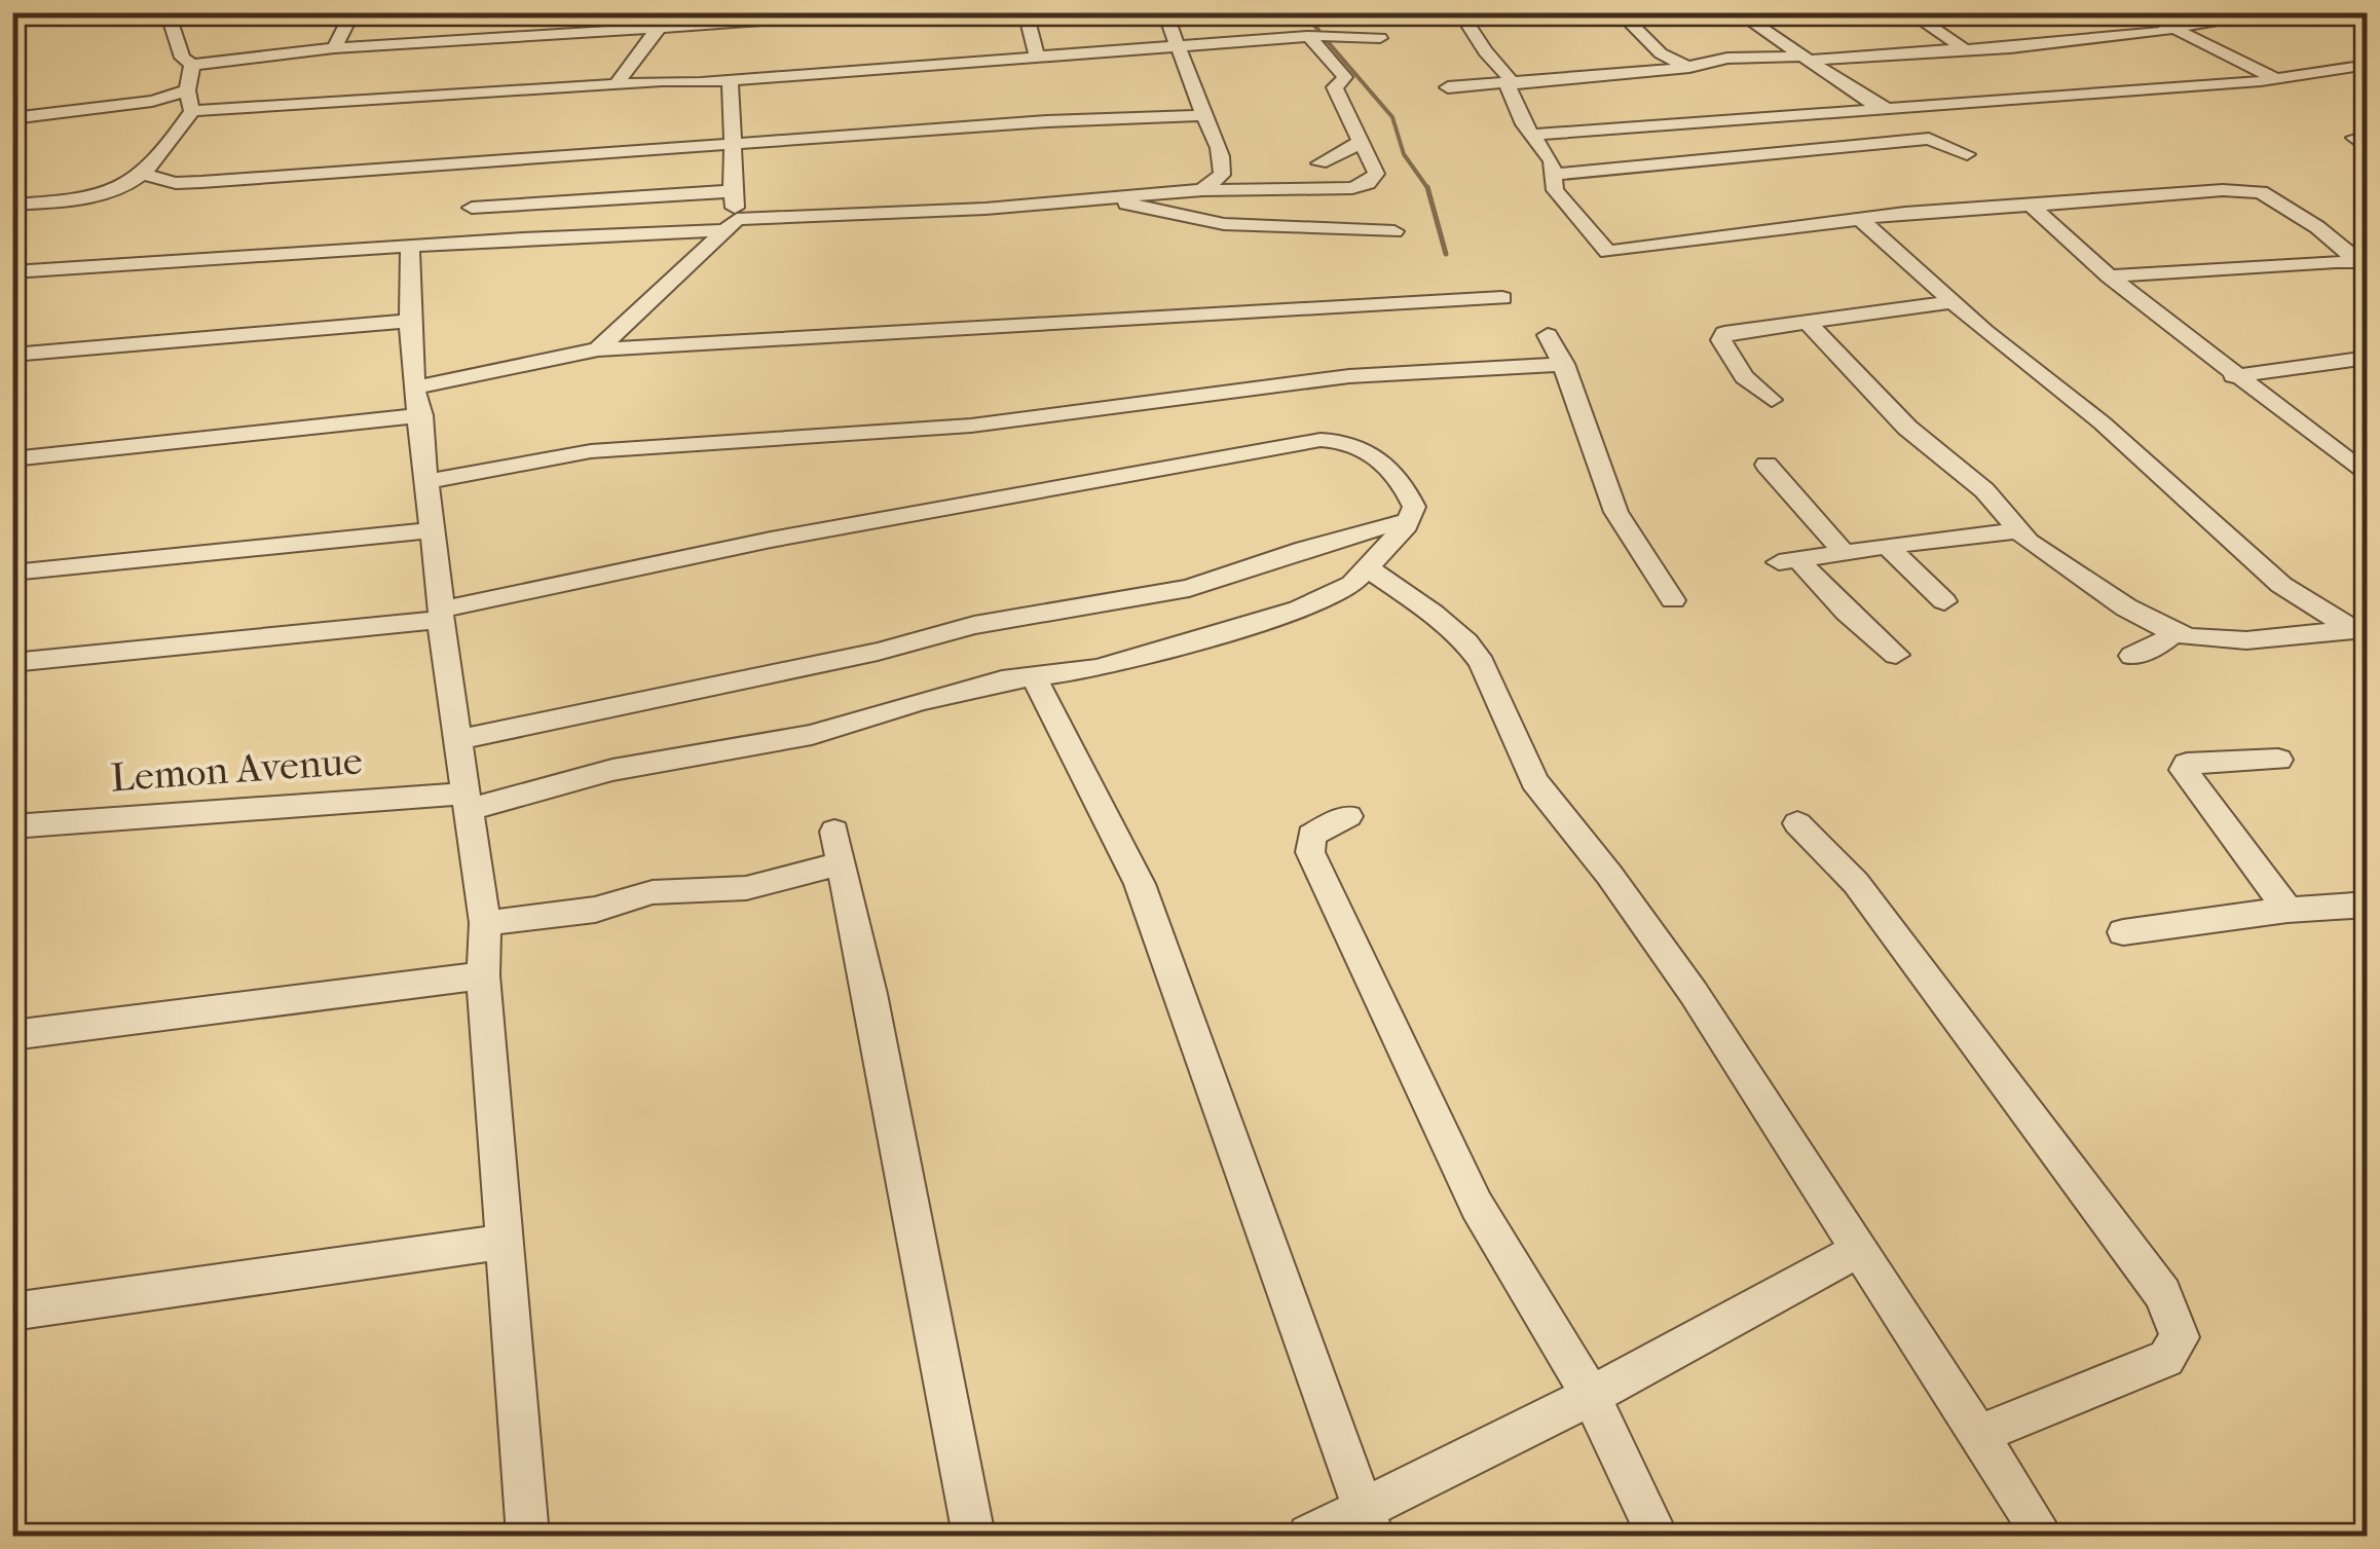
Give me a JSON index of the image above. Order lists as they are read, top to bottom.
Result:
{
  "streets": {
    "street": ["Lemon Avenue"]
  }
}
